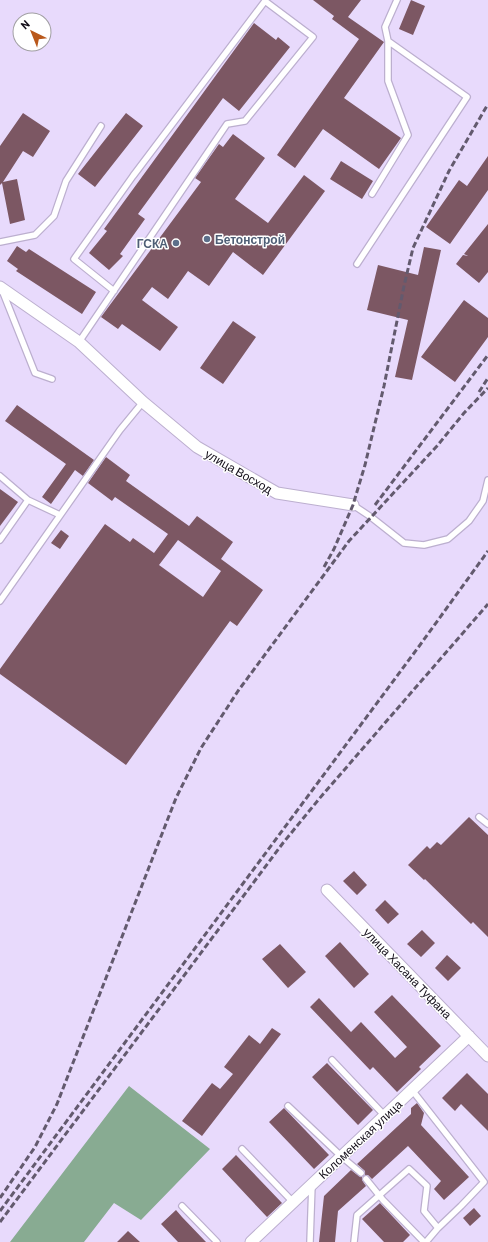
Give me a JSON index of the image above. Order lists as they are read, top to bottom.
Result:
{
  "streets": {
    "street": ["улица Восход", "улица Хасана Туфана", "Коломенская улица"]
  },
  "crossings": [
    ["улица Хасана Туфана", "Коломенская улица"]
  ],
  "places": ["Бетонстрой", "ГСКА"],
  "north": "top left"
}
